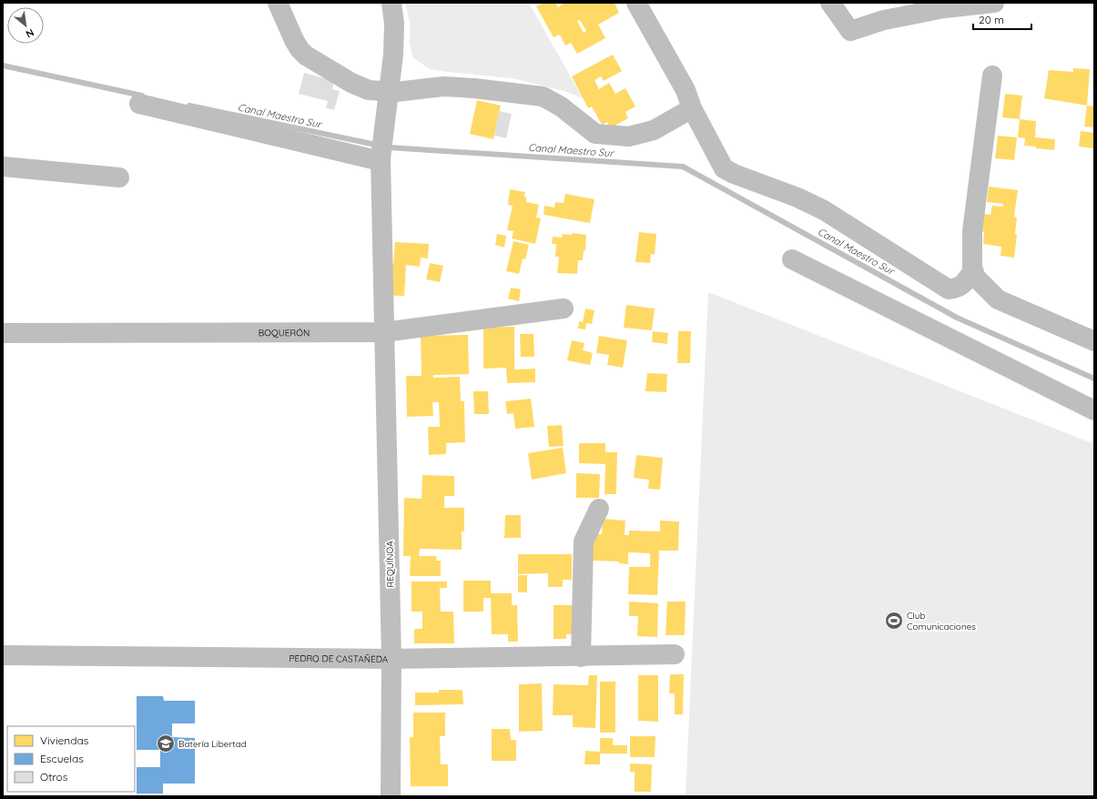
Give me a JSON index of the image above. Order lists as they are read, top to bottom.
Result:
{
  "streets": {
    "street": ["BOQUERÓN", "REQUÍNOA", "PEDRO DE CASTAÑEDA"]
  },
  "crossings": [
    ["BOQUERÓN", "REQUÍNOA"],
    ["REQUÍNOA", "PEDRO DE CASTAÑEDA"]
  ],
  "water": ["Canal Maestro Sur"],
  "places": {
    "sports": ["Club Comunicaciones"],
    "school or university": ["Batería Libertad"]
  },
  "legend": ["Viviendas", "Escuelas", "Otros"],
  "scale_bar": "20 m",
  "north": "bottom right"
}
